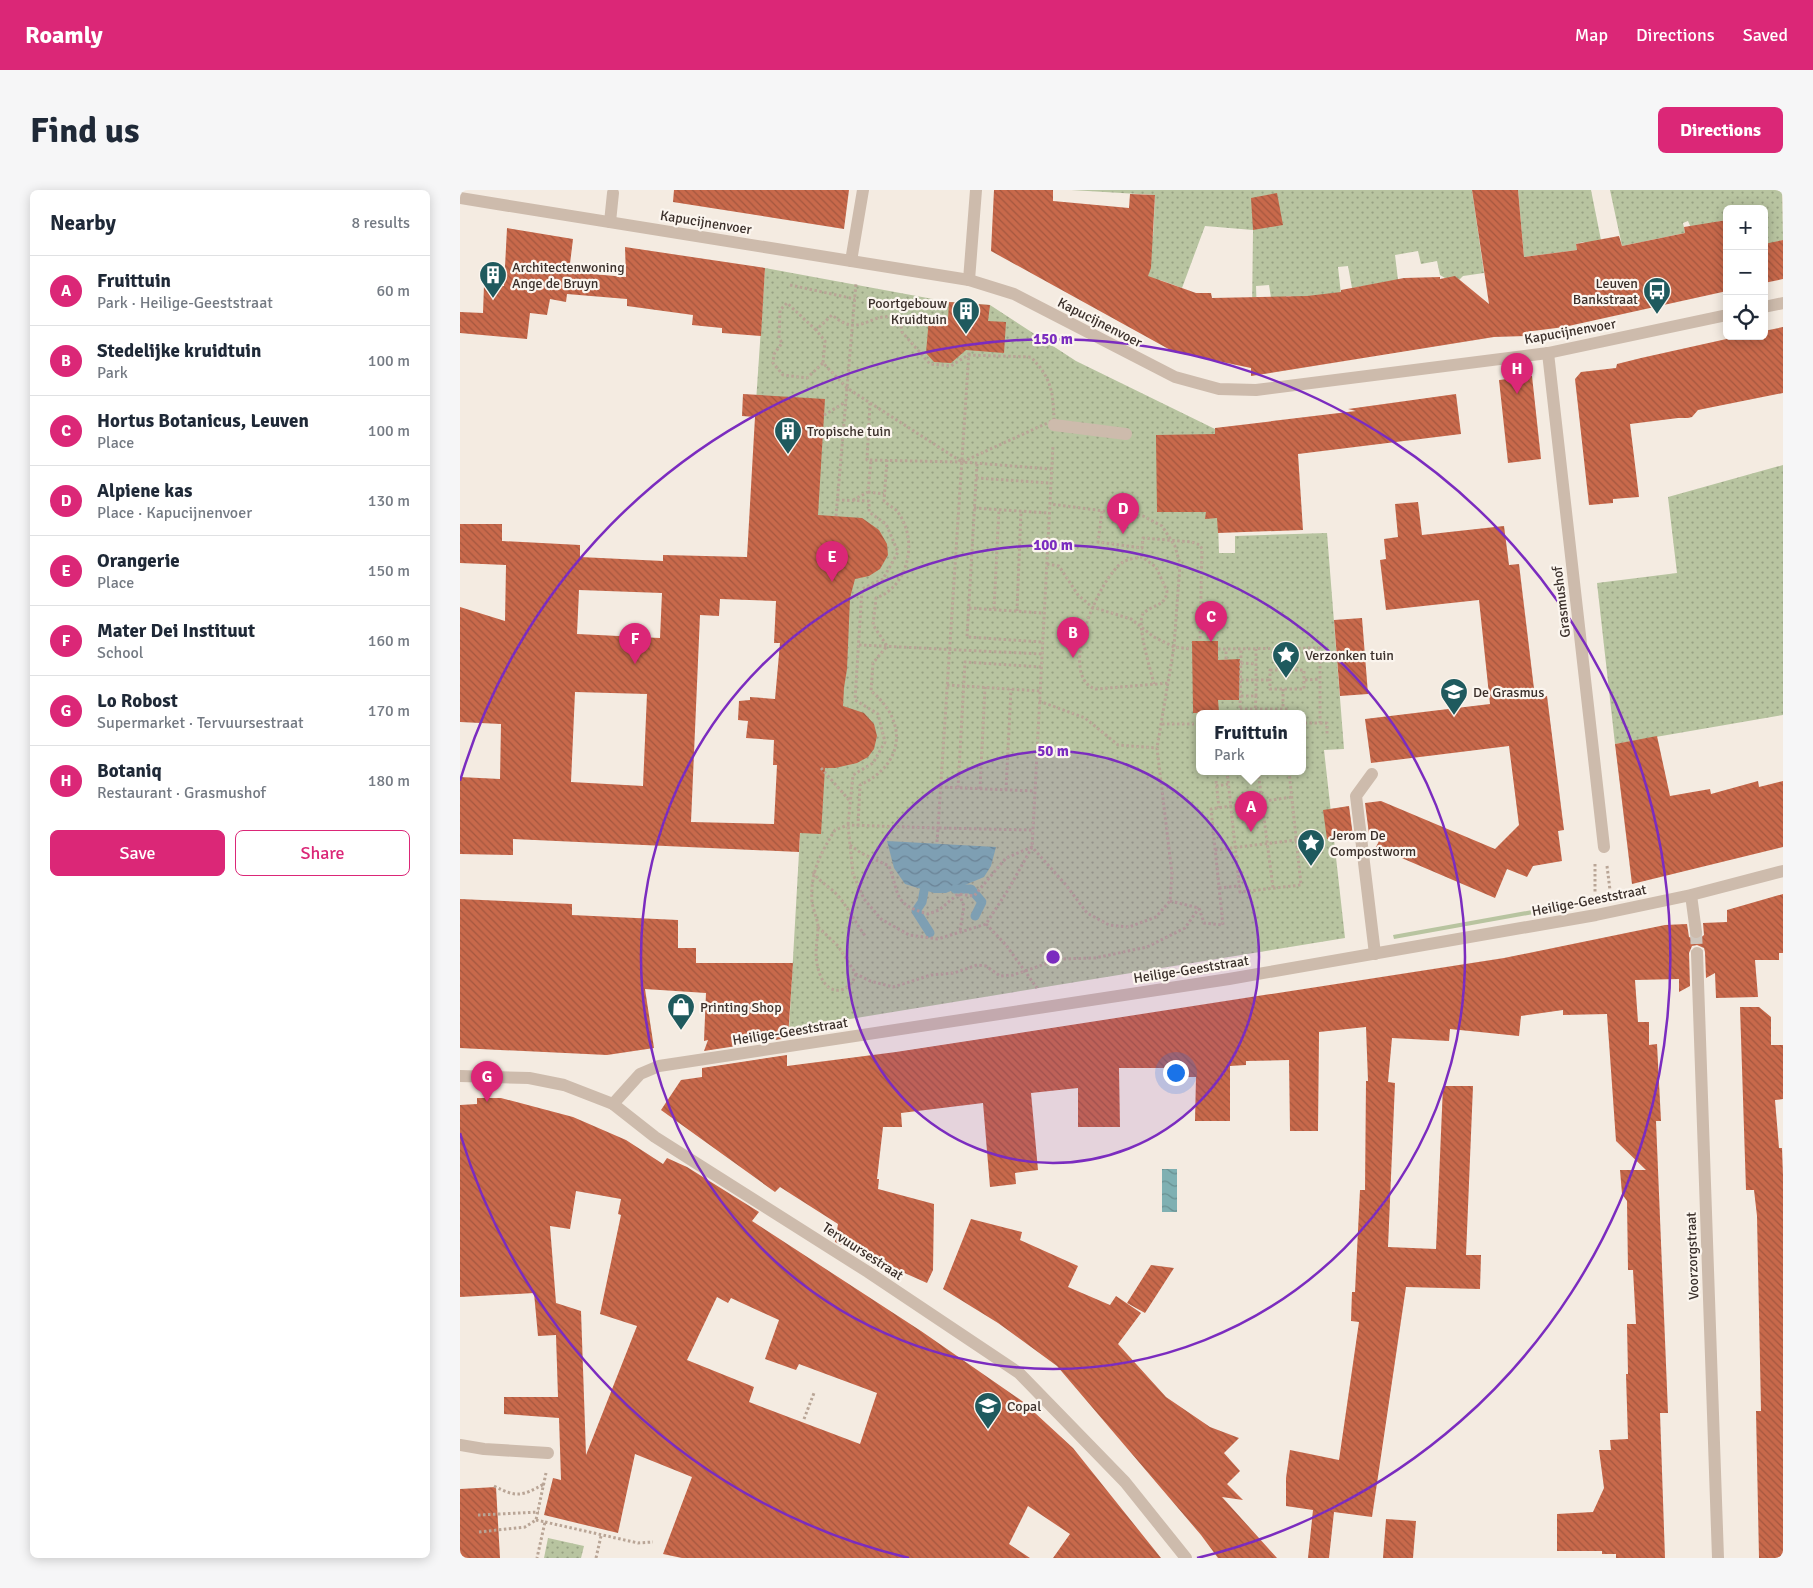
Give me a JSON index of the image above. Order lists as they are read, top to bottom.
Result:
{
  "streets": {
    "street": [
      "Kapucijnenvoer",
      "Grasmushof",
      "Heilige-Geeststraat",
      "Tervuursestraat",
      "Voorzorgstraat"
    ]
  },
  "crossings": [
    ["Kapucijnenvoer", "Grasmushof"],
    ["Heilige-Geeststraat", "Tervuursestraat"]
  ],
  "places": {
    "building": ["Architectenwoning Ange de Bruyn", "Poortgebouw Kruidtuin", "Tropische tuin"],
    "bus stop": ["Leuven Bankstraat"],
    "place": ["Verzonken tuin", "Jerom De Compostworm"],
    "school or university": ["De Grasmus", "Copal"],
    "shop": ["Printing Shop"]
  },
  "page": {
    "header": "Roamly",
    "nav": ["Map", "Directions", "Saved"],
    "buttons": [
      "Directions",
      ["Save", "Share"]
    ],
    "title": "Find us",
    "heading": ["Nearby", "8 results"],
    "map_buttons": ["+", "−"],
    "list": [
      {
        "mark": "A",
        "name": "Fruittuin",
        "note": "Park · Heilige-Geeststraat",
        "value": "60 m"
      },
      {
        "mark": "B",
        "name": "Stedelijke kruidtuin",
        "note": "Park",
        "value": "100 m"
      },
      {
        "mark": "C",
        "name": "Hortus Botanicus, Leuven",
        "note": "Place",
        "value": "100 m"
      },
      {
        "mark": "D",
        "name": "Alpiene kas",
        "note": "Place · Kapucijnenvoer",
        "value": "130 m"
      },
      {
        "mark": "E",
        "name": "Orangerie",
        "note": "Place",
        "value": "150 m"
      },
      {
        "mark": "F",
        "name": "Mater Dei Instituut",
        "note": "School",
        "value": "160 m"
      },
      {
        "mark": "G",
        "name": "Lo Robost",
        "note": "Supermarket · Tervuursestraat",
        "value": "170 m"
      },
      {
        "mark": "H",
        "name": "Botaniq",
        "note": "Restaurant · Grasmushof",
        "value": "180 m"
      }
    ],
    "pins": [
      "H",
      "D",
      "E",
      "C",
      "B",
      "F",
      "A",
      "G"
    ],
    "popup": ["Fruittuin", "Park"]
  },
  "rings": ["150 m", "100 m", "50 m"]
}
